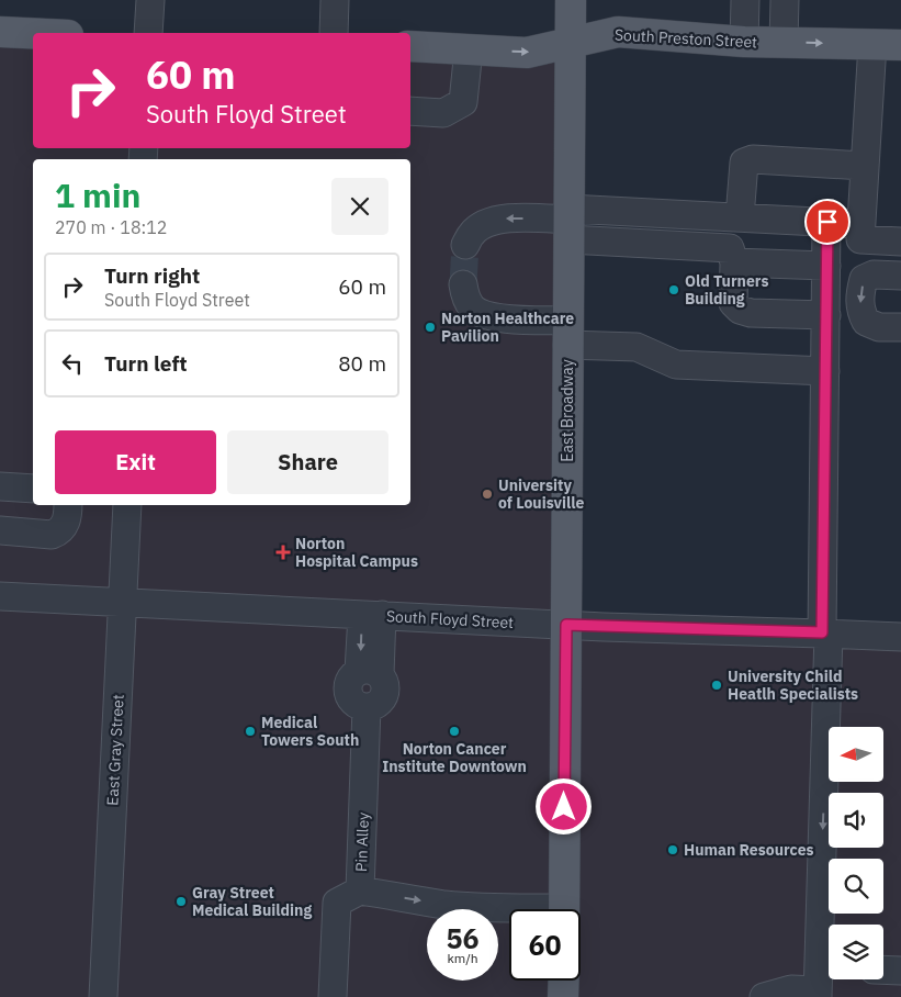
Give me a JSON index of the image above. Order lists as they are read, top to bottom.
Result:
{
  "streets": {
    "main road": ["South Preston Street", "East Broadway"],
    "street": ["South Floyd Street", "East Gray Street", "Pin Alley"]
  },
  "crossings": [
    ["South Preston Street", "East Broadway"],
    ["East Broadway", "South Floyd Street"],
    ["South Floyd Street", "East Gray Street"],
    ["South Floyd Street", "Pin Alley"]
  ],
  "one_way": ["South Preston Street"],
  "places": {
    "other": [
      "Old Turners Building",
      "Norton Healthcare Pavilion",
      "University of Louisville",
      "University Child Heatlh Specialists",
      "Medical Towers South",
      "Norton Cancer Institute Downtown",
      "Human Resources",
      "Gray Street Medical Building"
    ],
    "health": ["Norton Hospital Campus"]
  },
  "north": "left",
  "page": {
    "turn": ["60 m", "South Floyd Street"],
    "heading": ["1 min", "270 m · 18:12"],
    "list": [
      {
        "name": "Turn right",
        "note": "South Floyd Street",
        "value": "60 m"
      },
      {
        "name": "Turn left",
        "value": "80 m"
      }
    ],
    "buttons": ["Exit", "Share"],
    "speed": "56 km/h",
    "limit": "60"
  }
}
